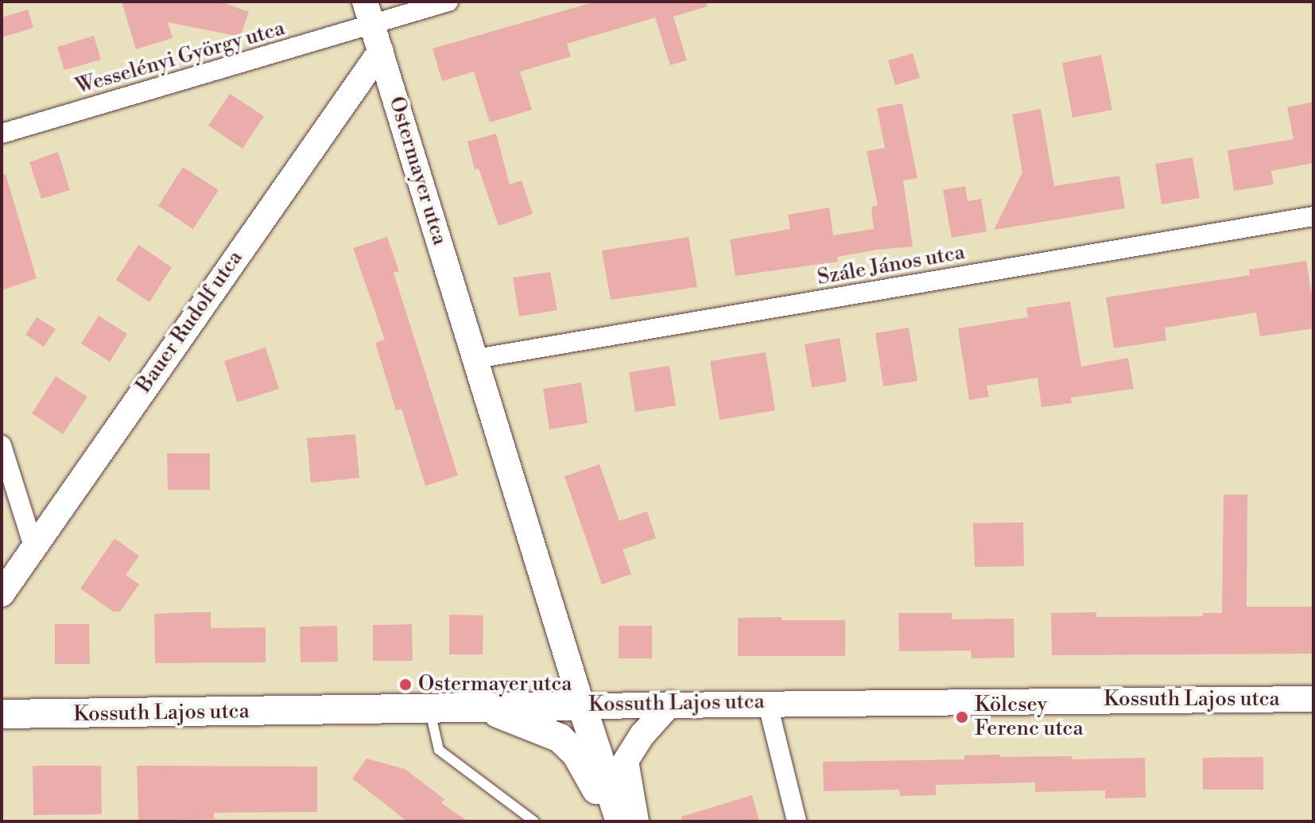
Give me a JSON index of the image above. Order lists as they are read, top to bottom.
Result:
{
  "streets": {
    "main road": ["Kossuth Lajos utca"],
    "street": [
      "Wesselényi György utca",
      "Ostermayer utca",
      "Szále János utca",
      "Bauer Rudolf utca"
    ]
  },
  "crossings": [
    ["Wesselényi György utca", "Ostermayer utca"],
    ["Ostermayer utca", "Szále János utca"],
    ["Ostermayer utca", "Bauer Rudolf utca"],
    ["Ostermayer utca", "Kossuth Lajos utca"]
  ],
  "places": ["Ostermayer utca", "Kölcsey Ferenc utca"]
}
